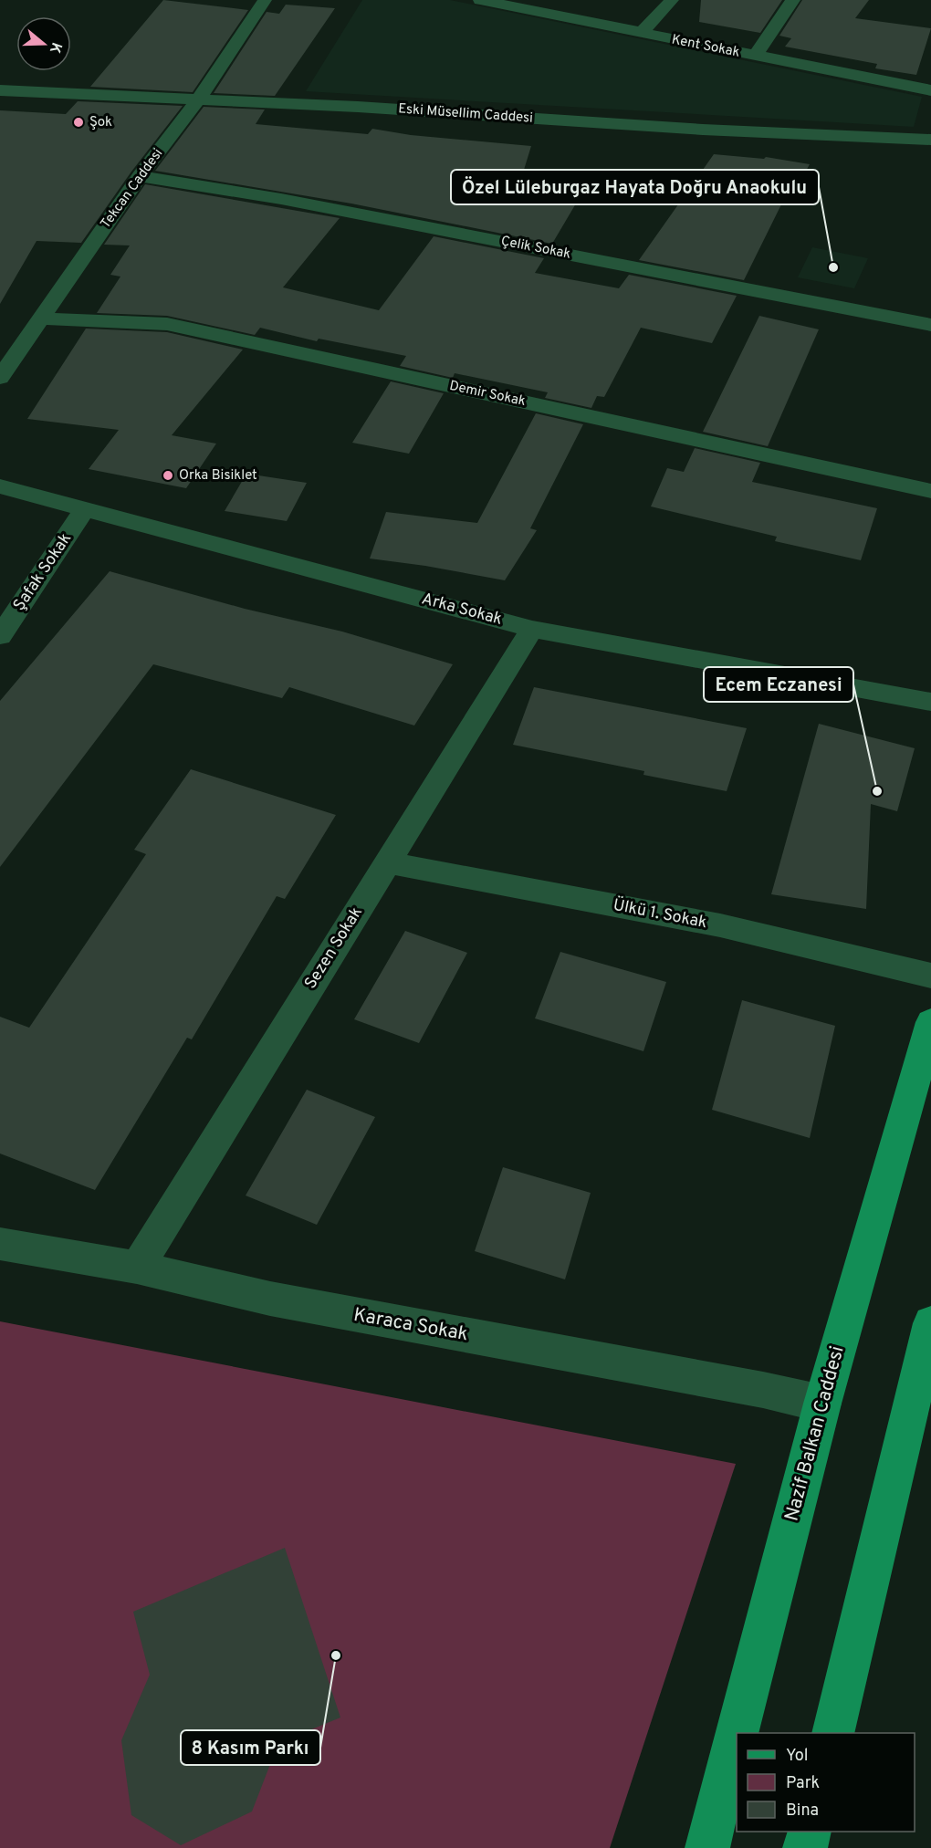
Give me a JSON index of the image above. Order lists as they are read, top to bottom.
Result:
{
  "streets": {
    "main road": ["Nazif Balkan Caddesi"],
    "street": [
      "Kent Sokak",
      "Eski Müsellim Caddesi",
      "Tekcan Caddesi",
      "Çelik Sokak",
      "Demir Sokak",
      "Şafak Sokak",
      "Arka Sokak",
      "Ülkü 1. Sokak",
      "Sezen Sokak",
      "Karaca Sokak"
    ]
  },
  "crossings": [
    ["Eski Müsellim Caddesi", "Tekcan Caddesi"],
    ["Tekcan Caddesi", "Çelik Sokak"],
    ["Tekcan Caddesi", "Demir Sokak"],
    ["Şafak Sokak", "Arka Sokak"],
    ["Arka Sokak", "Sezen Sokak"],
    ["Ülkü 1. Sokak", "Sezen Sokak"],
    ["Sezen Sokak", "Karaca Sokak"],
    ["Karaca Sokak", "Nazif Balkan Caddesi"]
  ],
  "places": [
    "Şok",
    "Özel Lüleburgaz Hayata Doğru Anaokulu",
    "Orka Bisiklet",
    "Ecem Eczanesi",
    "8 Kasım Parkı"
  ],
  "legend": ["Yol", "Park", "Bina"],
  "north": "right"
}
